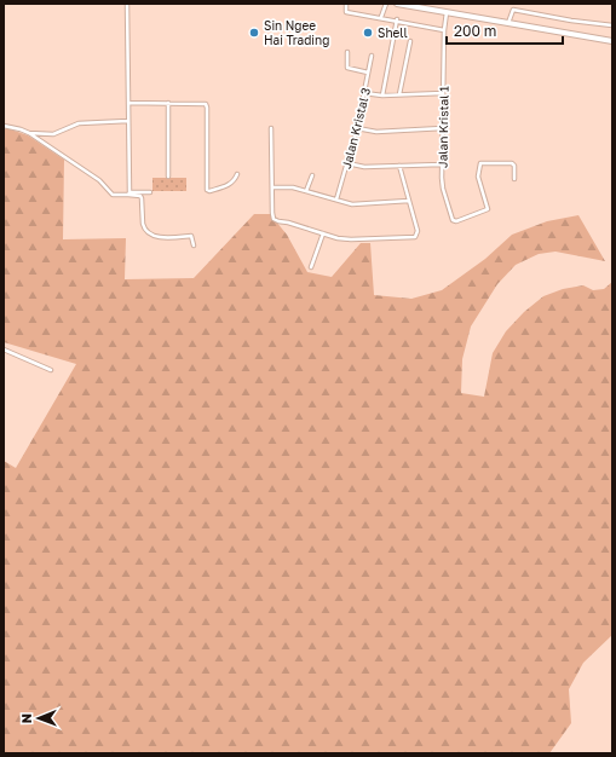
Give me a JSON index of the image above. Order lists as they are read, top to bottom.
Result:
{
  "streets": {
    "street": ["Jalan Kristal 1", "Jalan Kristal 3"]
  },
  "places": ["Sin Ngee Hai Trading", "Shell"],
  "scale_bar": "200 m",
  "north": "left"
}
